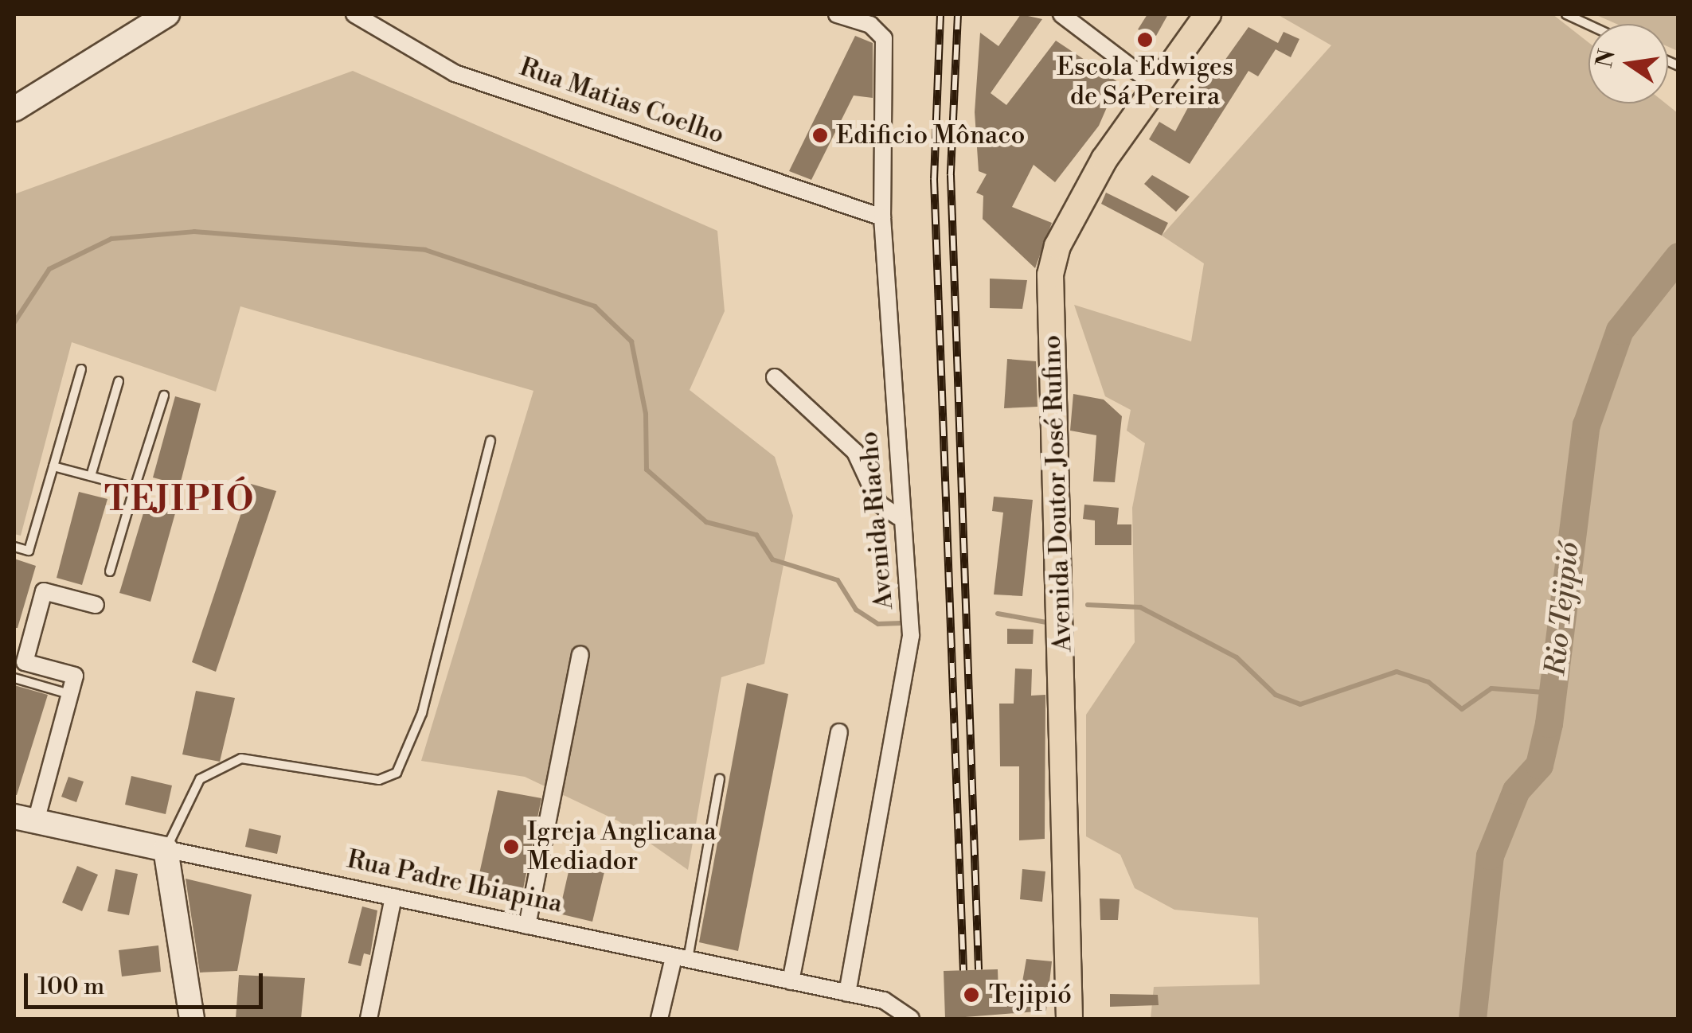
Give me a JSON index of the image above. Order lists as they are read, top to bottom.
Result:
{
  "streets": {
    "main road": ["Avenida Doutor José Rufino"],
    "street": ["Rua Matias Coelho", "Avenida Riacho", "Rua Padre Ibiapina"]
  },
  "crossings": [
    ["Rua Matias Coelho", "Avenida Riacho"],
    ["Avenida Riacho", "Rua Padre Ibiapina"]
  ],
  "districts": ["TEJIPIÓ"],
  "water": ["Rio Tejipió"],
  "places": [
    "Escola Edwiges de Sá Pereira",
    "Edificio Mônaco",
    "Igreja Anglicana Mediador",
    "Tejipió"
  ],
  "scale_bar": "100 m",
  "north": "left"
}
